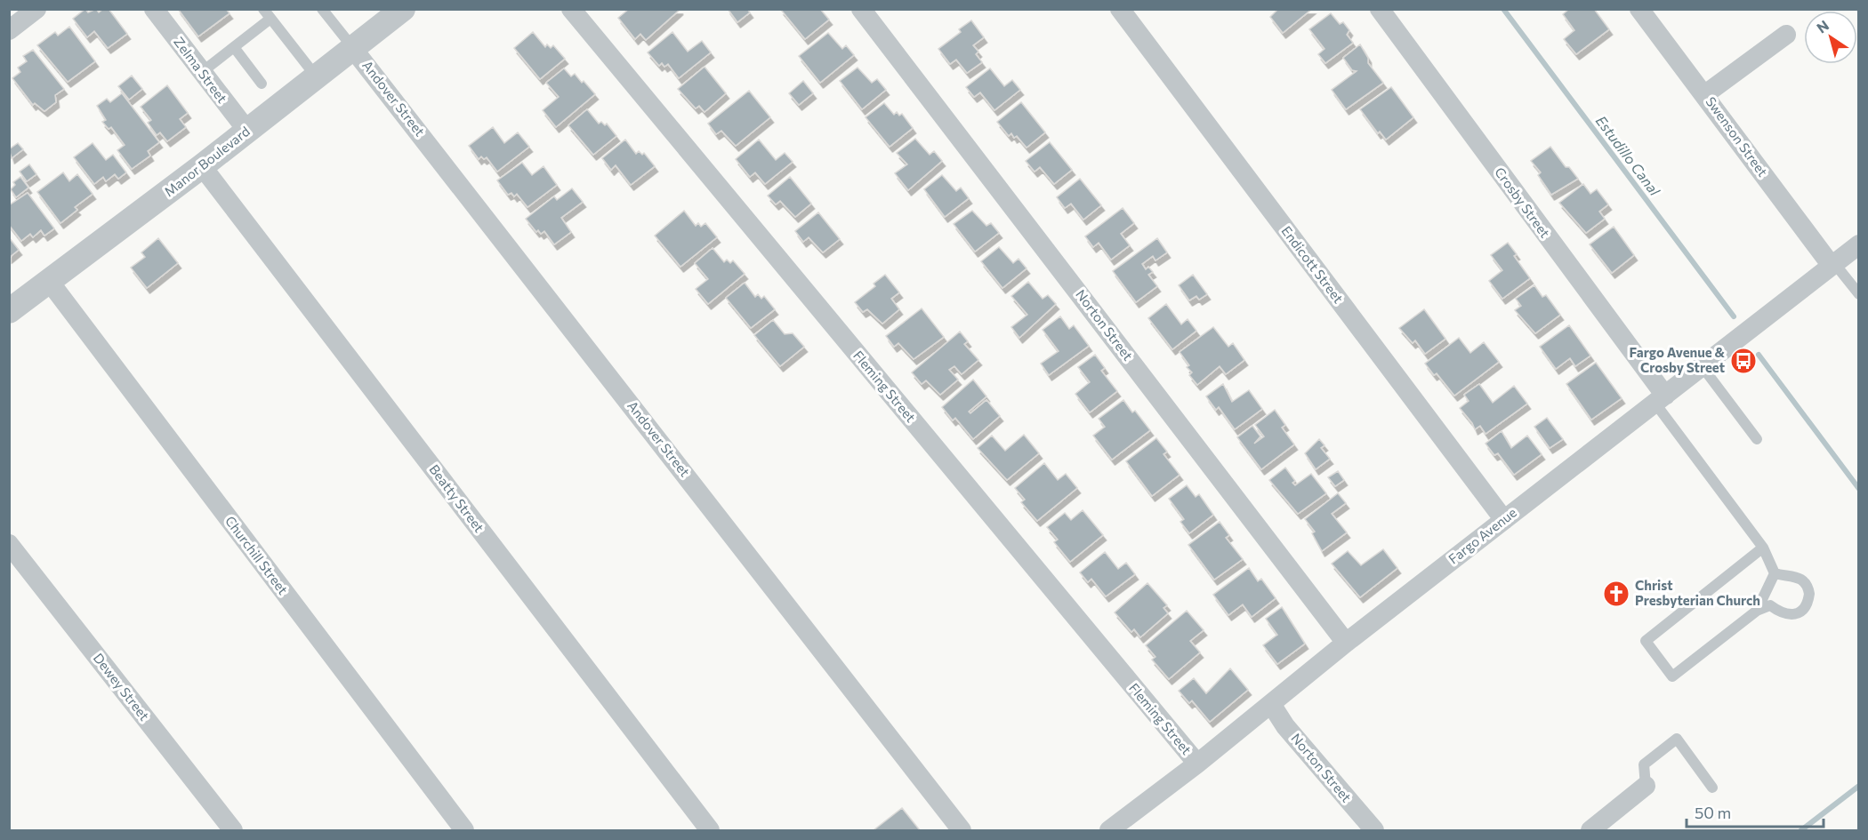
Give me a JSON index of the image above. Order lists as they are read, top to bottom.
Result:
{
  "streets": {
    "street": [
      "Zelma Street",
      "Andover Street",
      "Swenson Street",
      "Manor Boulevard",
      "Crosby Street",
      "Endicott Street",
      "Norton Street",
      "Fleming Street",
      "Beatty Street",
      "Fargo Avenue",
      "Churchill Street",
      "Dewey Street"
    ]
  },
  "crossings": [
    ["Zelma Street", "Manor Boulevard"],
    ["Andover Street", "Manor Boulevard"],
    ["Swenson Street", "Fargo Avenue"],
    ["Manor Boulevard", "Beatty Street"],
    ["Manor Boulevard", "Churchill Street"],
    ["Crosby Street", "Fargo Avenue"],
    ["Endicott Street", "Fargo Avenue"],
    ["Norton Street", "Fargo Avenue"],
    ["Fleming Street", "Fargo Avenue"]
  ],
  "water": ["Estudillo Canal"],
  "places": {
    "bus stop": ["Fargo Avenue & Crosby Street"],
    "church": ["Christ Presbyterian Church"]
  },
  "scale_bar": "50 m",
  "north": "top left"
}
